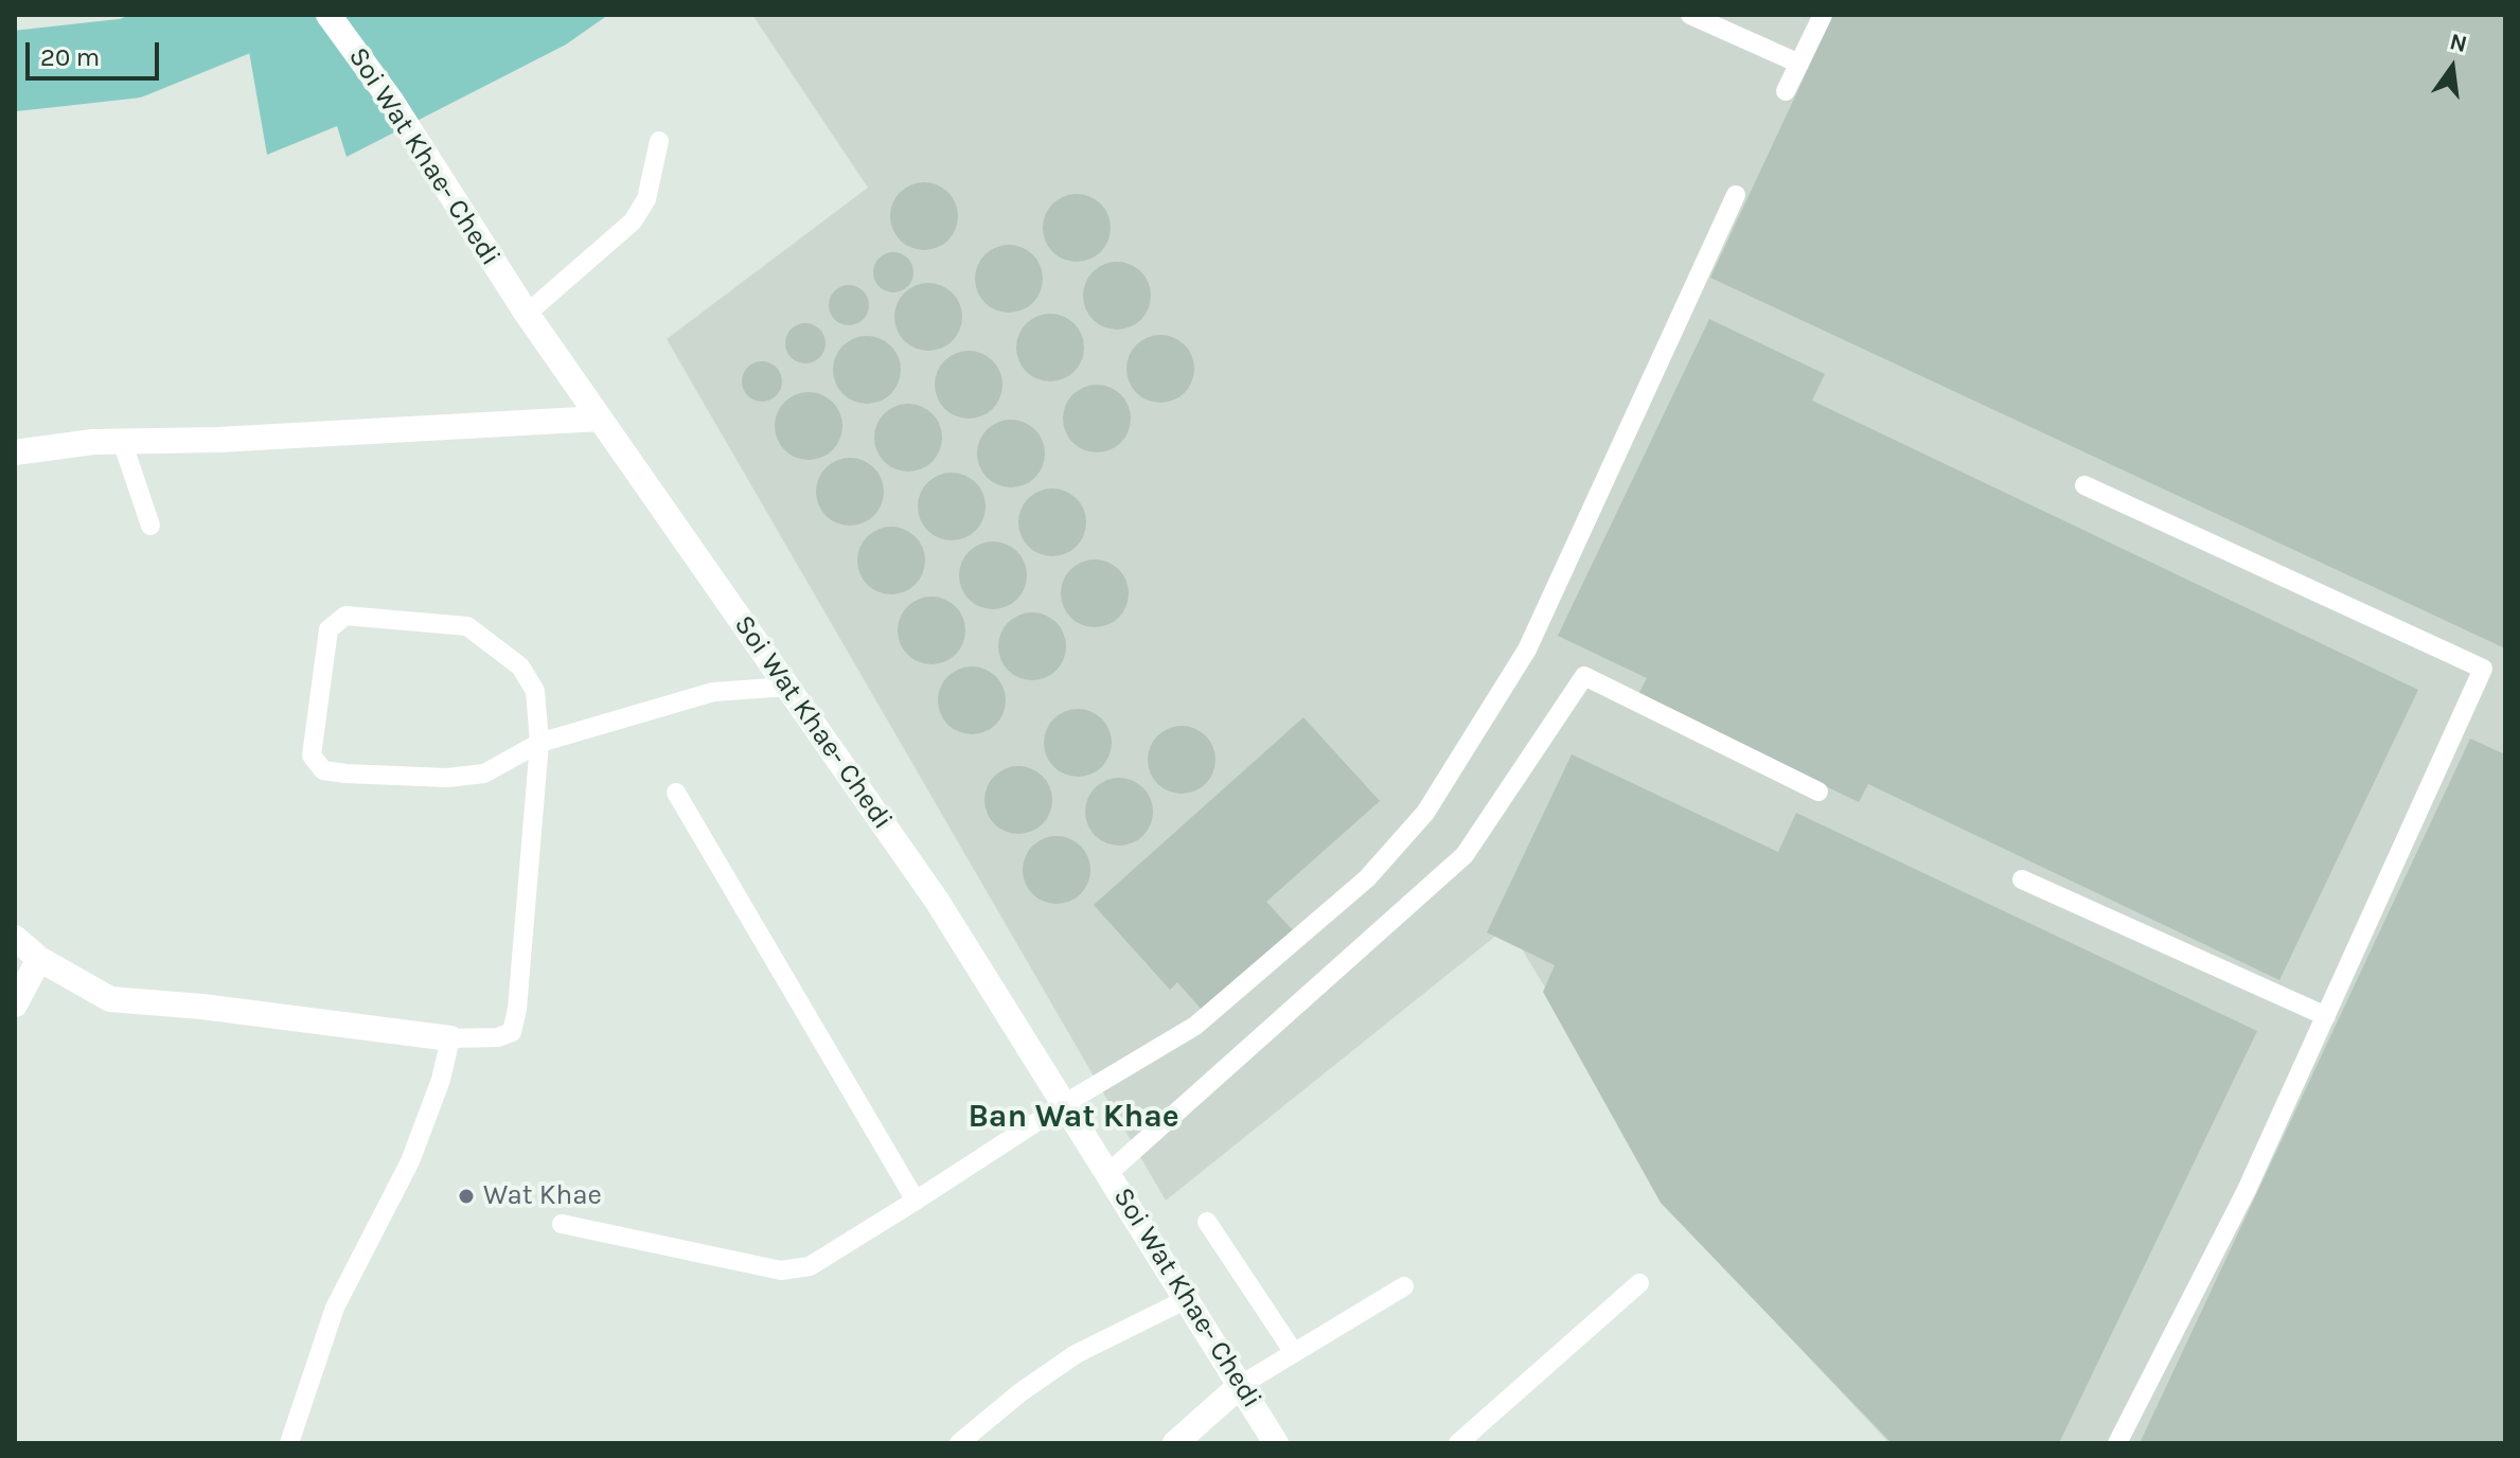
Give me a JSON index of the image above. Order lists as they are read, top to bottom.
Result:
{
  "streets": {
    "street": ["Soi Wat Khae- Chedi"]
  },
  "districts": ["Ban Wat Khae"],
  "places": ["Wat Khae"],
  "scale_bar": "20 m",
  "north": "top"
}
